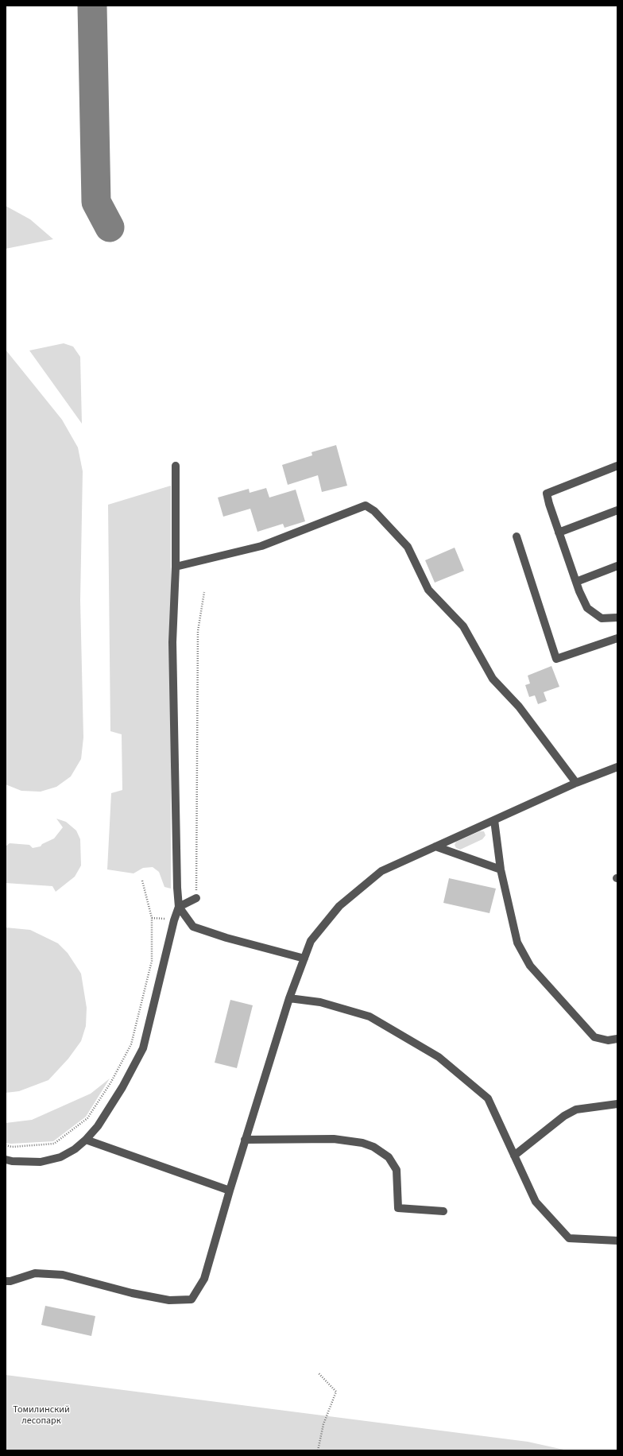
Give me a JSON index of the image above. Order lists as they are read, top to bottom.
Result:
{
  "parks": ["Томилинский лесопарк"]
}
